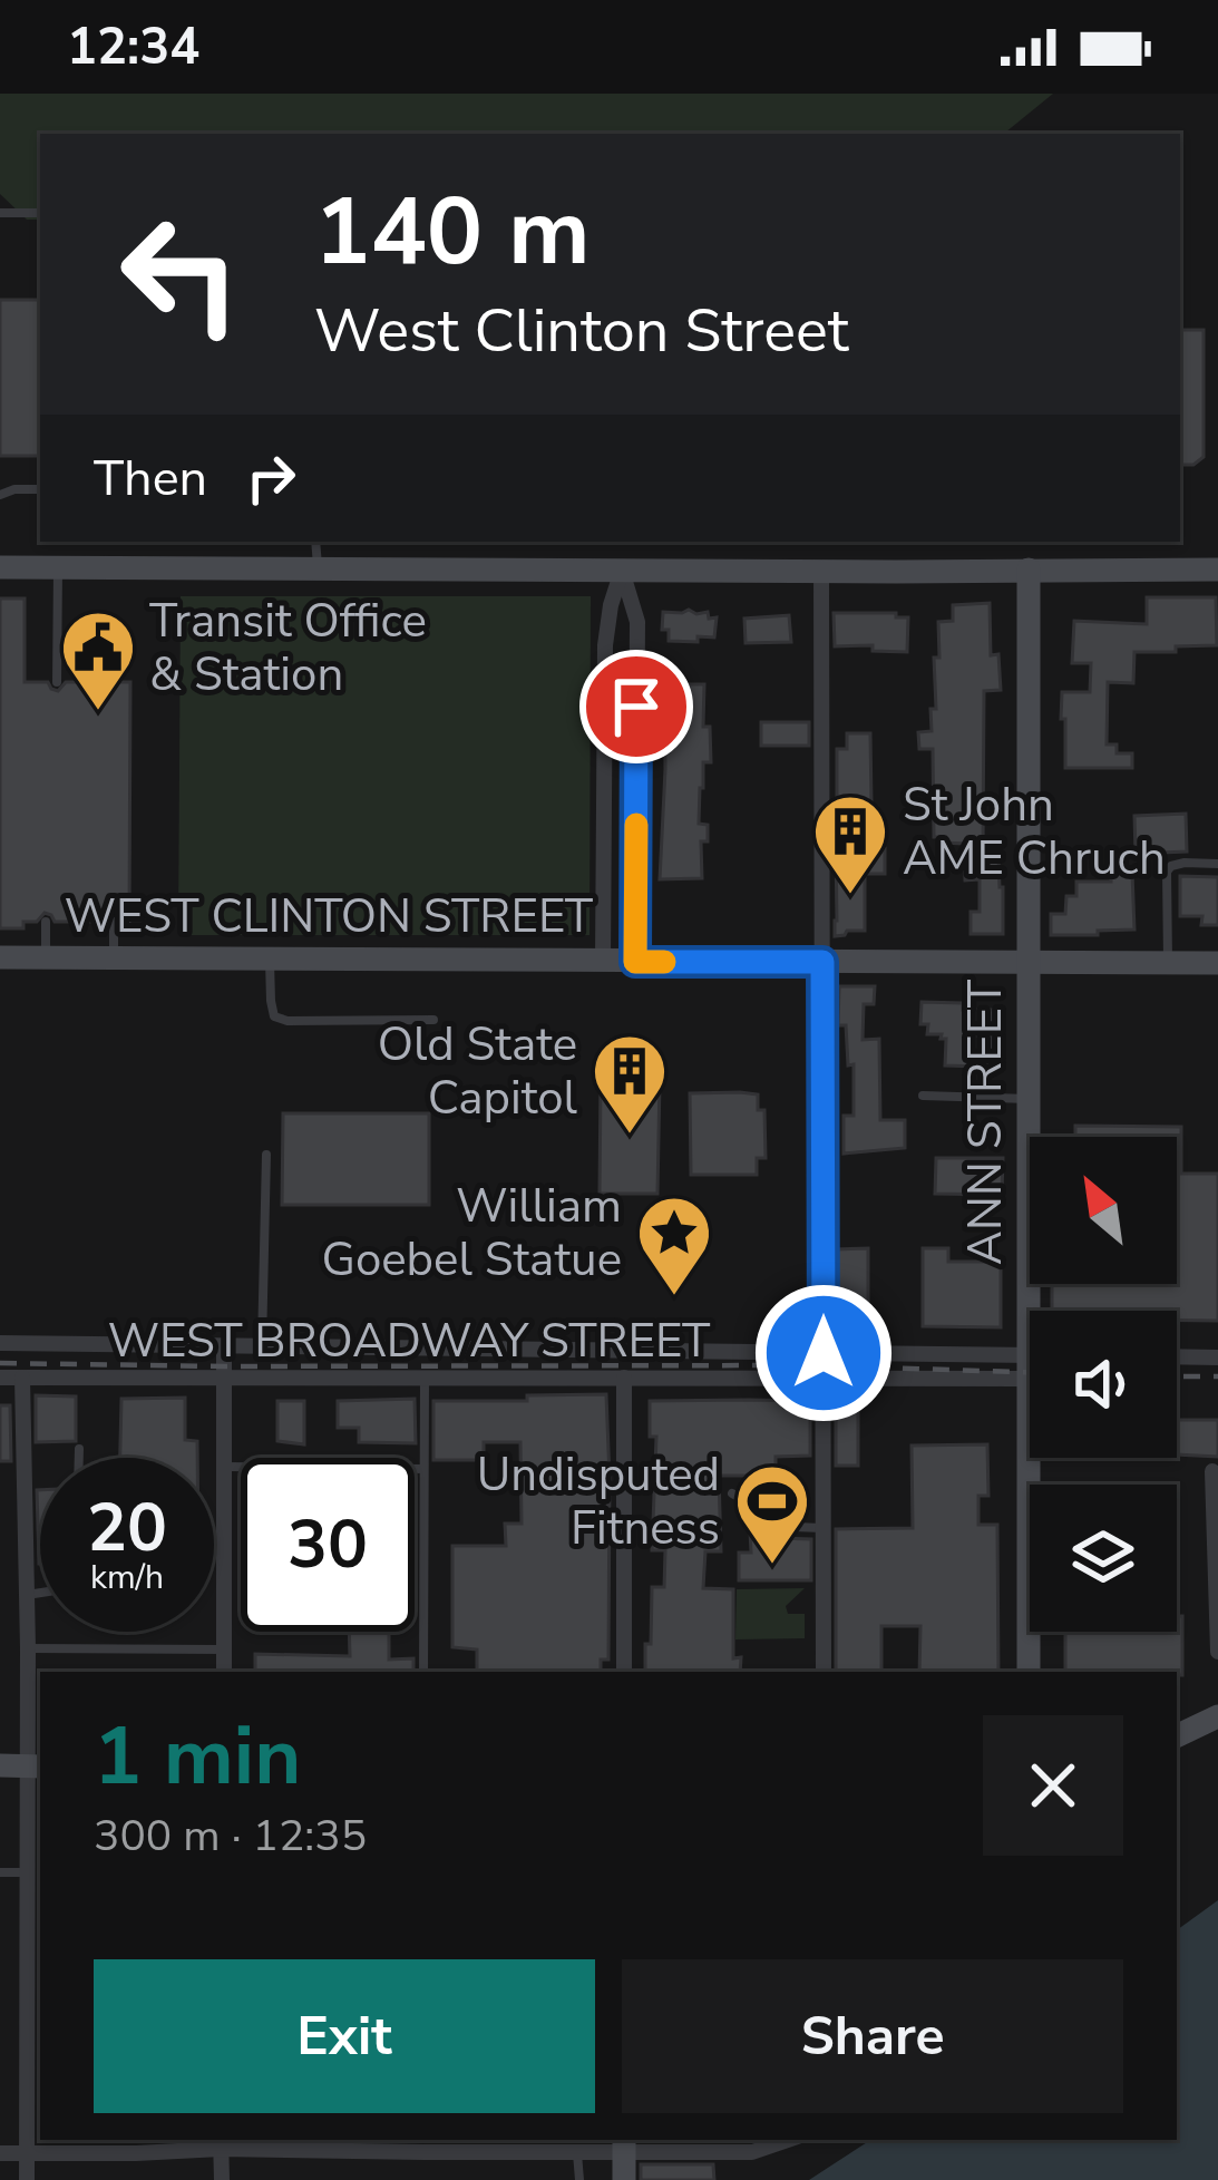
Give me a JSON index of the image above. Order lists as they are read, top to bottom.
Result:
{
  "streets": {
    "main road": ["WEST CLINTON STREET", "ANN STREET"],
    "street": ["WEST BROADWAY STREET"]
  },
  "crossings": [
    ["WEST CLINTON STREET", "ANN STREET"]
  ],
  "places": {
    "public building": ["Transit Office & Station"],
    "building": ["St John AME Chruch", "Old State Capitol"],
    "place": ["William Goebel Statue"],
    "sports": ["Undisputed Fitness"]
  },
  "north": "top left",
  "page": {
    "status": "12:34",
    "turn": ["140 m", "West Clinton Street"],
    "then": "Then",
    "speed": "20 km/h",
    "limit": "30",
    "heading": ["1 min", "300 m · 12:35"],
    "buttons": ["Exit", "Share"]
  }
}
